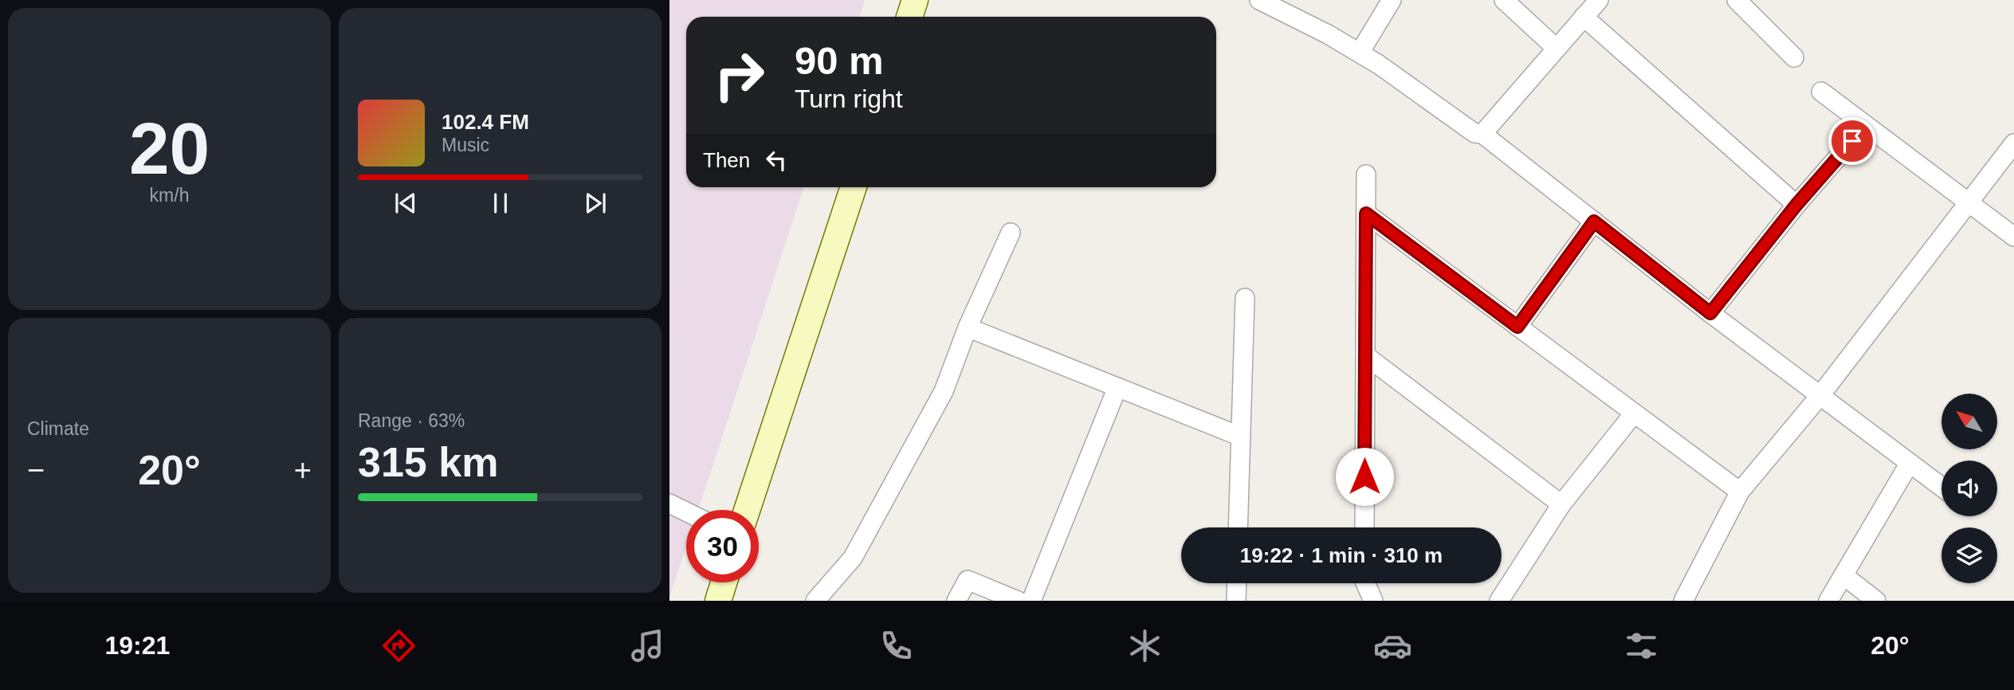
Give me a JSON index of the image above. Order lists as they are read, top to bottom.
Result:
{
  "north": "top left",
  "page": {
    "tile": [
      ["20", "km/h"],
      "Climate",
      ["Range · 63%", "315 km"]
    ],
    "turn": ["90 m", "Turn right"],
    "song": ["102.4 FM", "Music"],
    "then": "Then",
    "heat": ["−", "20°", "+"],
    "limit": "30",
    "trip": "19:22 · 1 min · 310 m",
    "tabs": ["19:21", "20°"]
  }
}
